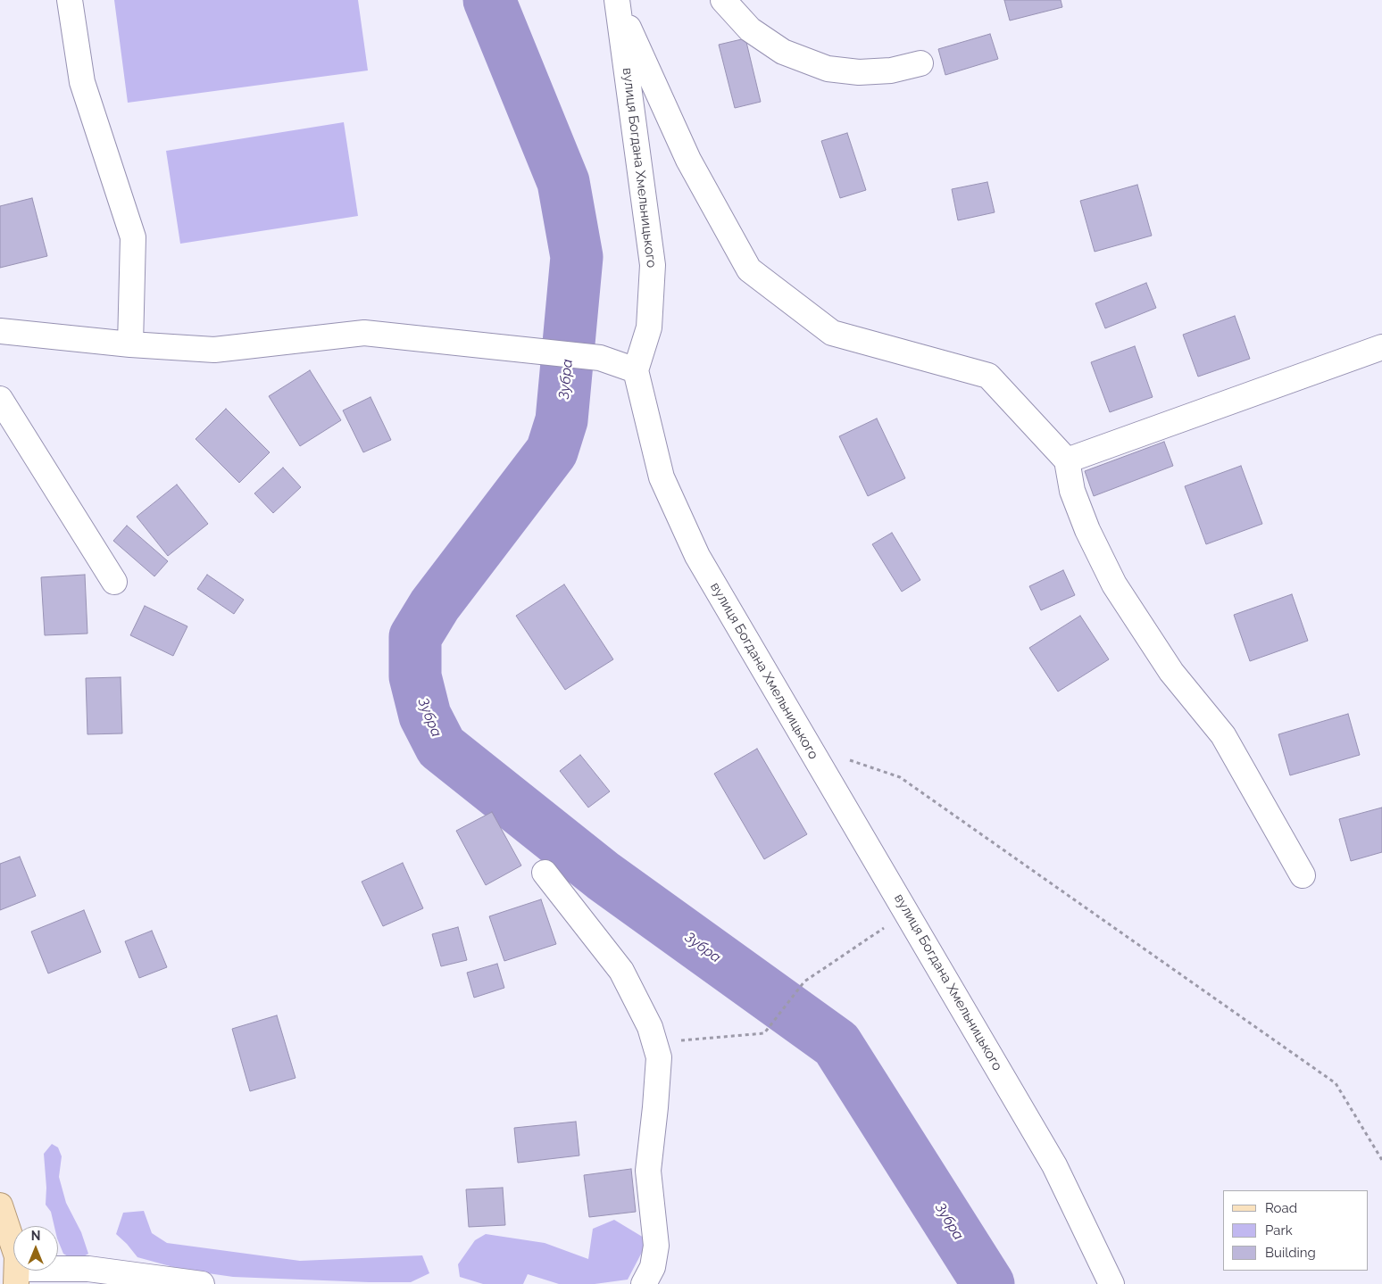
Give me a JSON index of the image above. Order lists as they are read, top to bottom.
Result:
{
  "streets": {
    "street": ["вулиця Богдана Хмельницького"]
  },
  "water": ["Зубра"],
  "legend": ["Road", "Park", "Building"],
  "north": "top"
}
